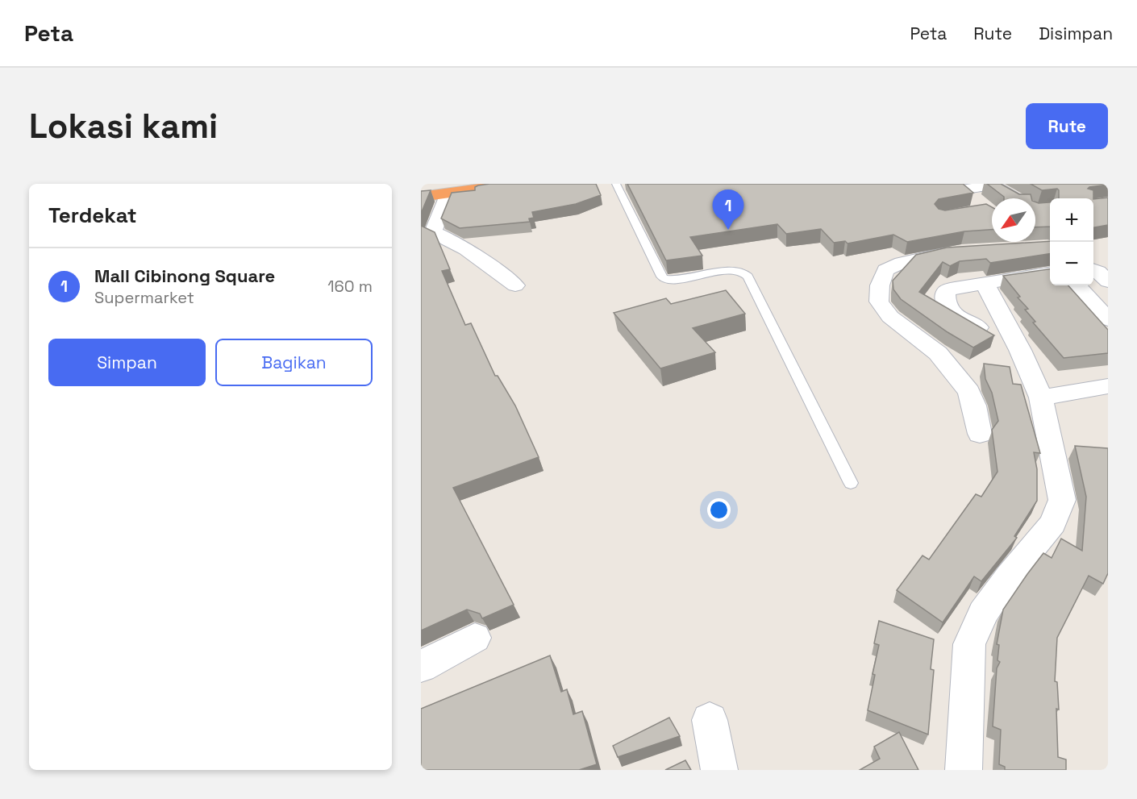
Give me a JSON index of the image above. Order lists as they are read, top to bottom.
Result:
{
  "north": "bottom left",
  "page": {
    "header": "Peta",
    "nav": ["Peta", "Rute", "Disimpan"],
    "buttons": [
      "Rute",
      ["Simpan", "Bagikan"]
    ],
    "title": "Lokasi kami",
    "heading": "Terdekat",
    "pins": "1",
    "map_buttons": ["+", "−"],
    "list": [
      {
        "mark": "1",
        "name": "Mall Cibinong Square",
        "note": "Supermarket",
        "value": "160 m"
      }
    ]
  }
}
